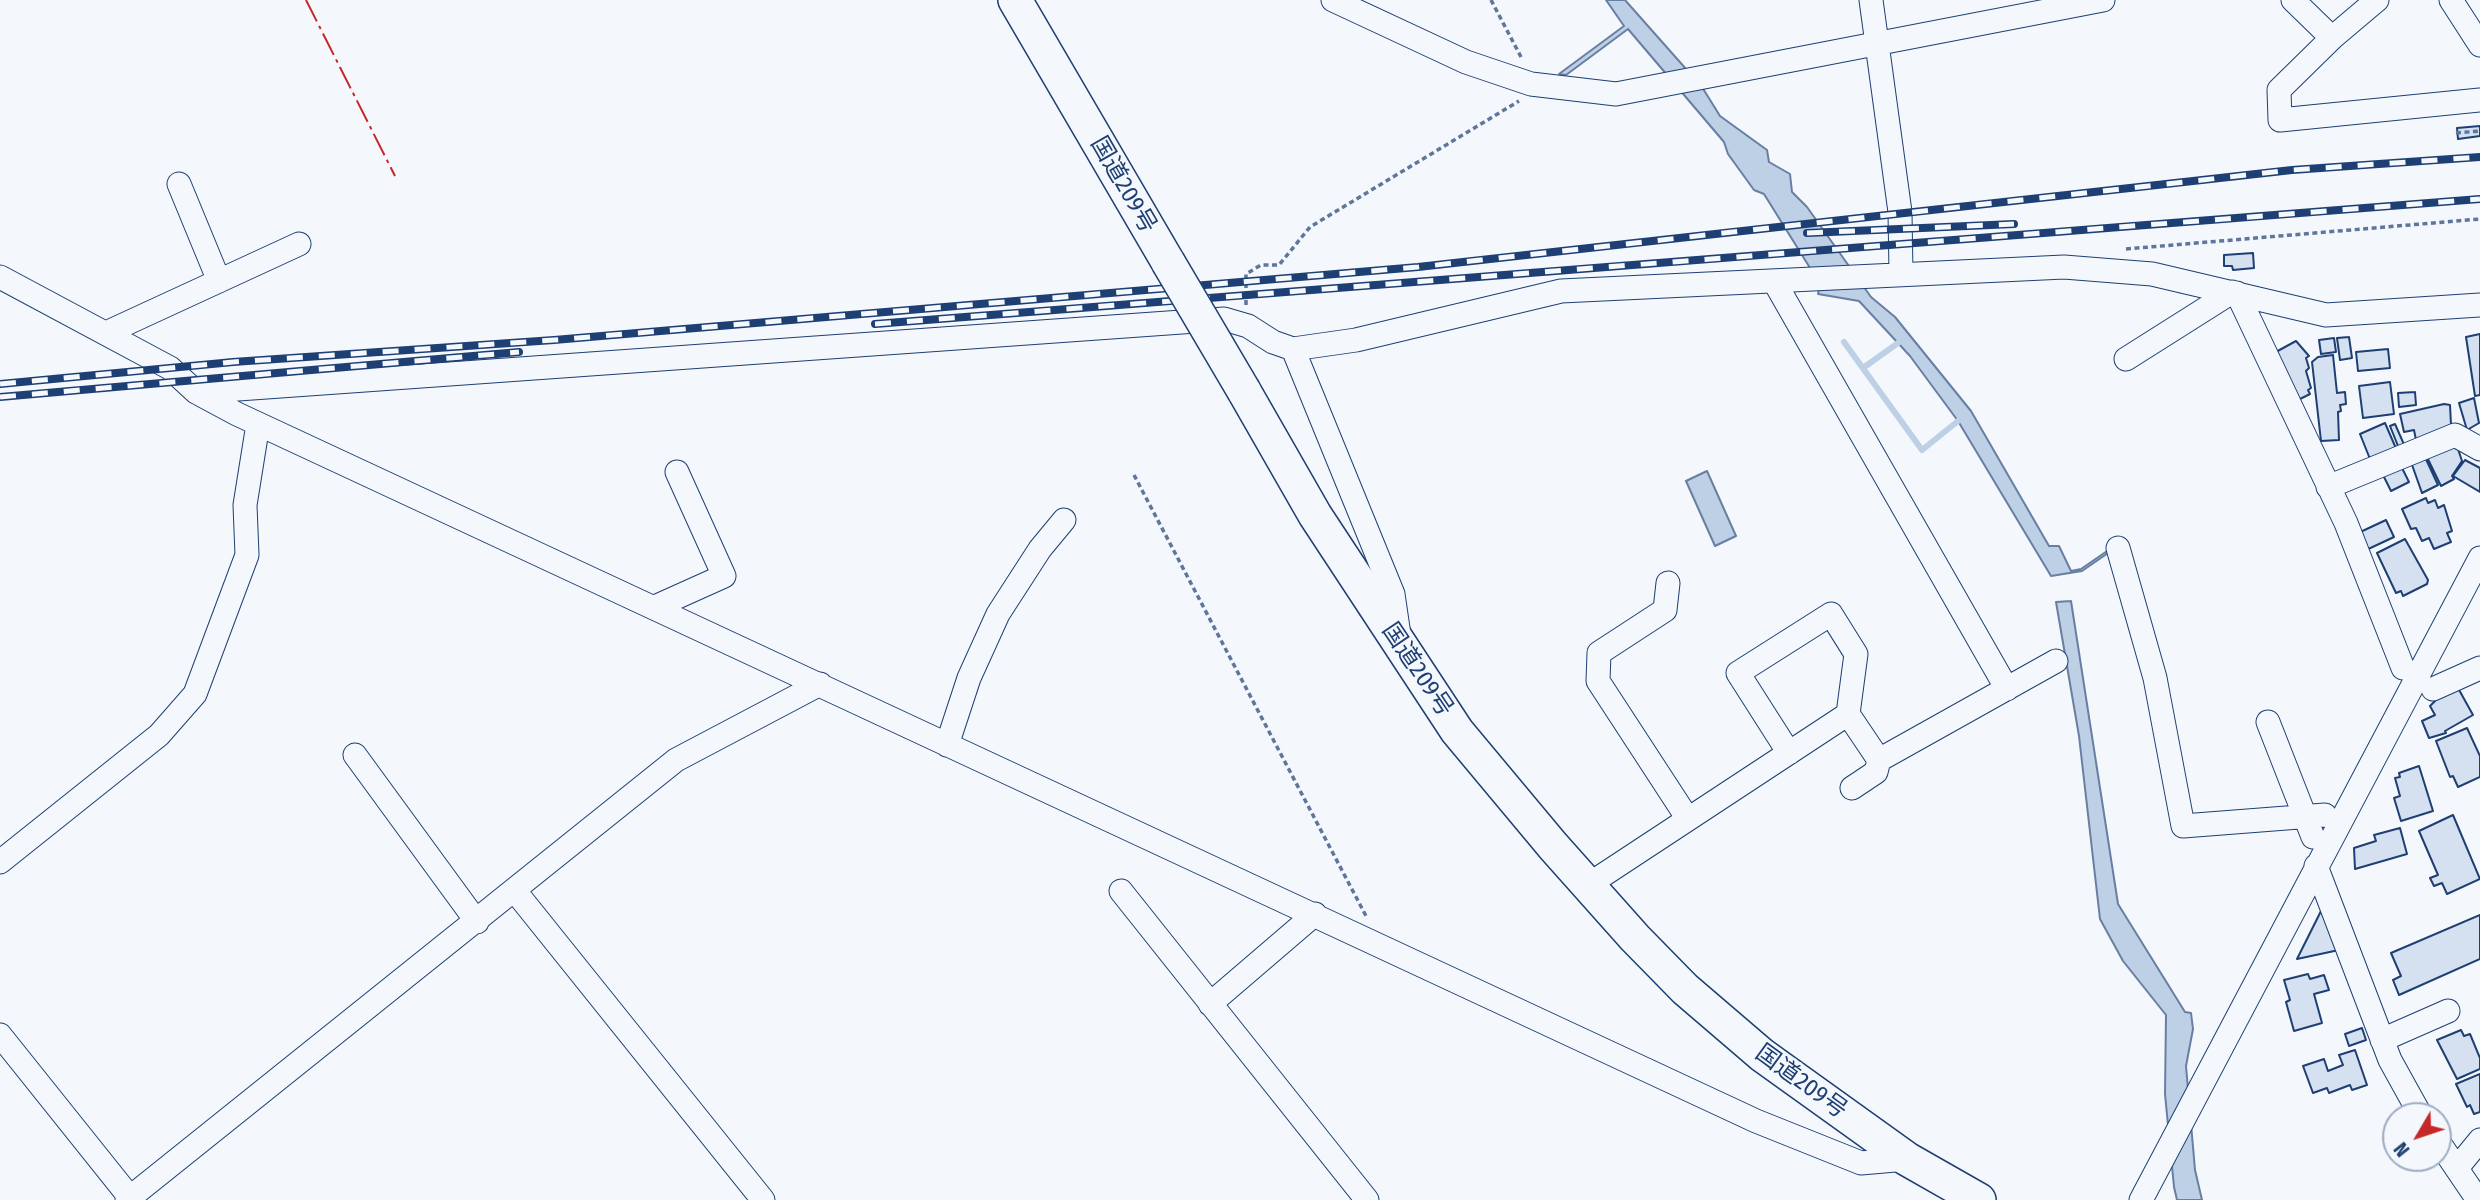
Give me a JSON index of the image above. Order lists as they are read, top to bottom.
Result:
{
  "streets": {
    "highway": ["国道209号"]
  },
  "north": "bottom left"
}
